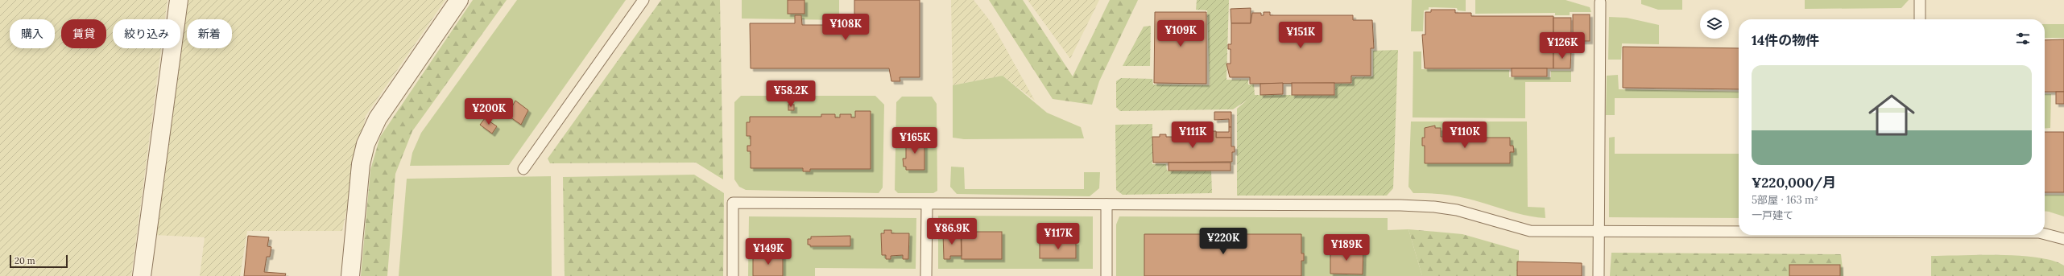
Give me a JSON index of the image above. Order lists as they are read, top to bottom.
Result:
{
  "scale_bar": "20 m",
  "page": {
    "price": [
      "¥108K",
      "¥109K",
      "¥151K",
      "¥126K",
      "¥58.2K",
      "¥200K",
      "¥111K",
      "¥110K",
      "¥165K",
      "¥86.9K",
      "¥117K",
      "¥220K",
      "¥189K",
      "¥149K"
    ],
    "chip": [
      "購入",
      "賃貸",
      "絞り込み",
      "新着"
    ],
    "heading": "14件の物件",
    "list": [
      {
        "name": "¥220,000/月",
        "note": "5部屋 · 163 m² · 一戸建て"
      }
    ],
    "scale": "20 m"
  }
}
